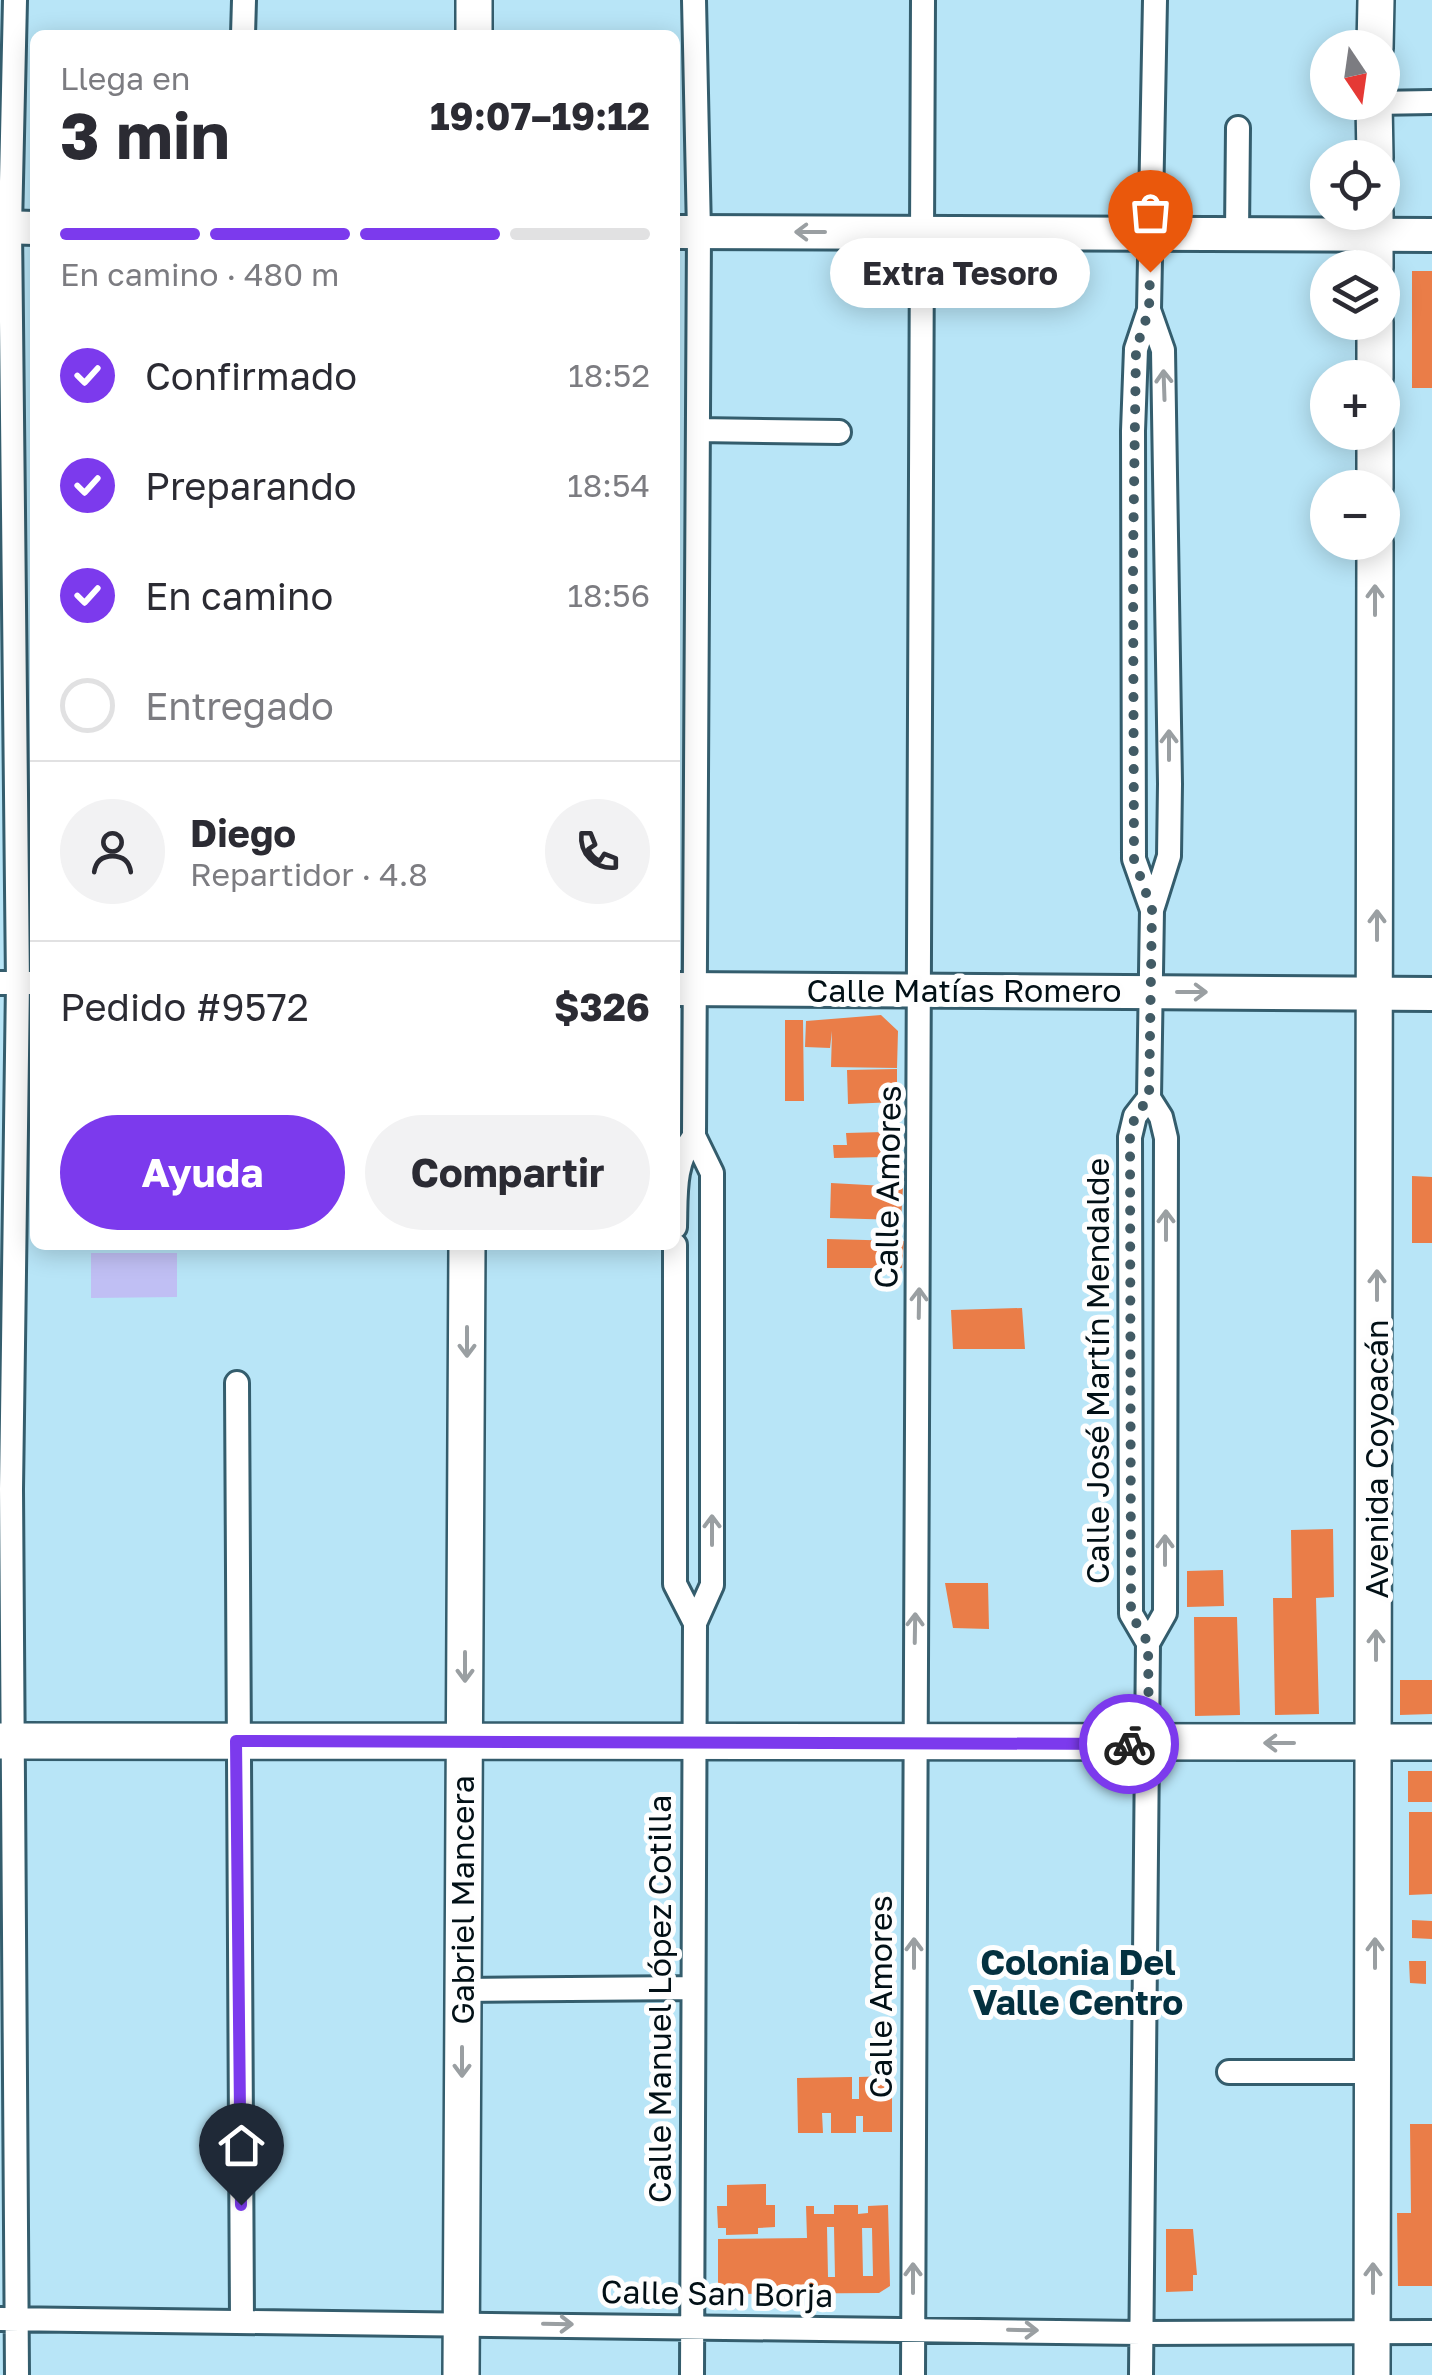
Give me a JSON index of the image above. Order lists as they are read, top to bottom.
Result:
{
  "streets": {
    "main road": ["Avenida Coyoacán", "Gabriel Mancera"],
    "street": [
      "Calle Matías Romero",
      "Calle Amores",
      "Calle José Martín Mendalde",
      "Calle Manuel López Cotilla",
      "Calle San Borja"
    ]
  },
  "crossings": [
    ["Calle Matías Romero", "Calle Amores"],
    ["Calle Matías Romero", "Calle José Martín Mendalde"],
    ["Calle Matías Romero", "Avenida Coyoacán"],
    ["Calle Matías Romero", "Calle Manuel López Cotilla"],
    ["Calle Amores", "Calle San Borja"],
    ["Calle José Martín Mendalde", "Calle San Borja"],
    ["Avenida Coyoacán", "Calle San Borja"],
    ["Gabriel Mancera", "Calle San Borja"],
    ["Calle Manuel López Cotilla", "Calle San Borja"]
  ],
  "one_way": ["Calle Amores", "Avenida Coyoacán", "Gabriel Mancera"],
  "districts": ["Colonia Del Valle Centro"],
  "places": ["Extra Tesoro"],
  "north": "bottom",
  "page": {
    "map_buttons": ["+", "−"],
    "heading": ["3 min", "Llega en", "19:07–19:12"],
    "panel": [
      "Diego",
      "Repartidor · 4.8",
      "Pedido #9572",
      "$326"
    ],
    "bar": "En camino · 480 m",
    "bubble": "Extra Tesoro",
    "list": [
      ["Confirmado", "18:52"],
      ["Preparando", "18:54"],
      ["En camino", "18:56"],
      "Entregado"
    ],
    "buttons": ["Ayuda", "Compartir"]
  }
}
